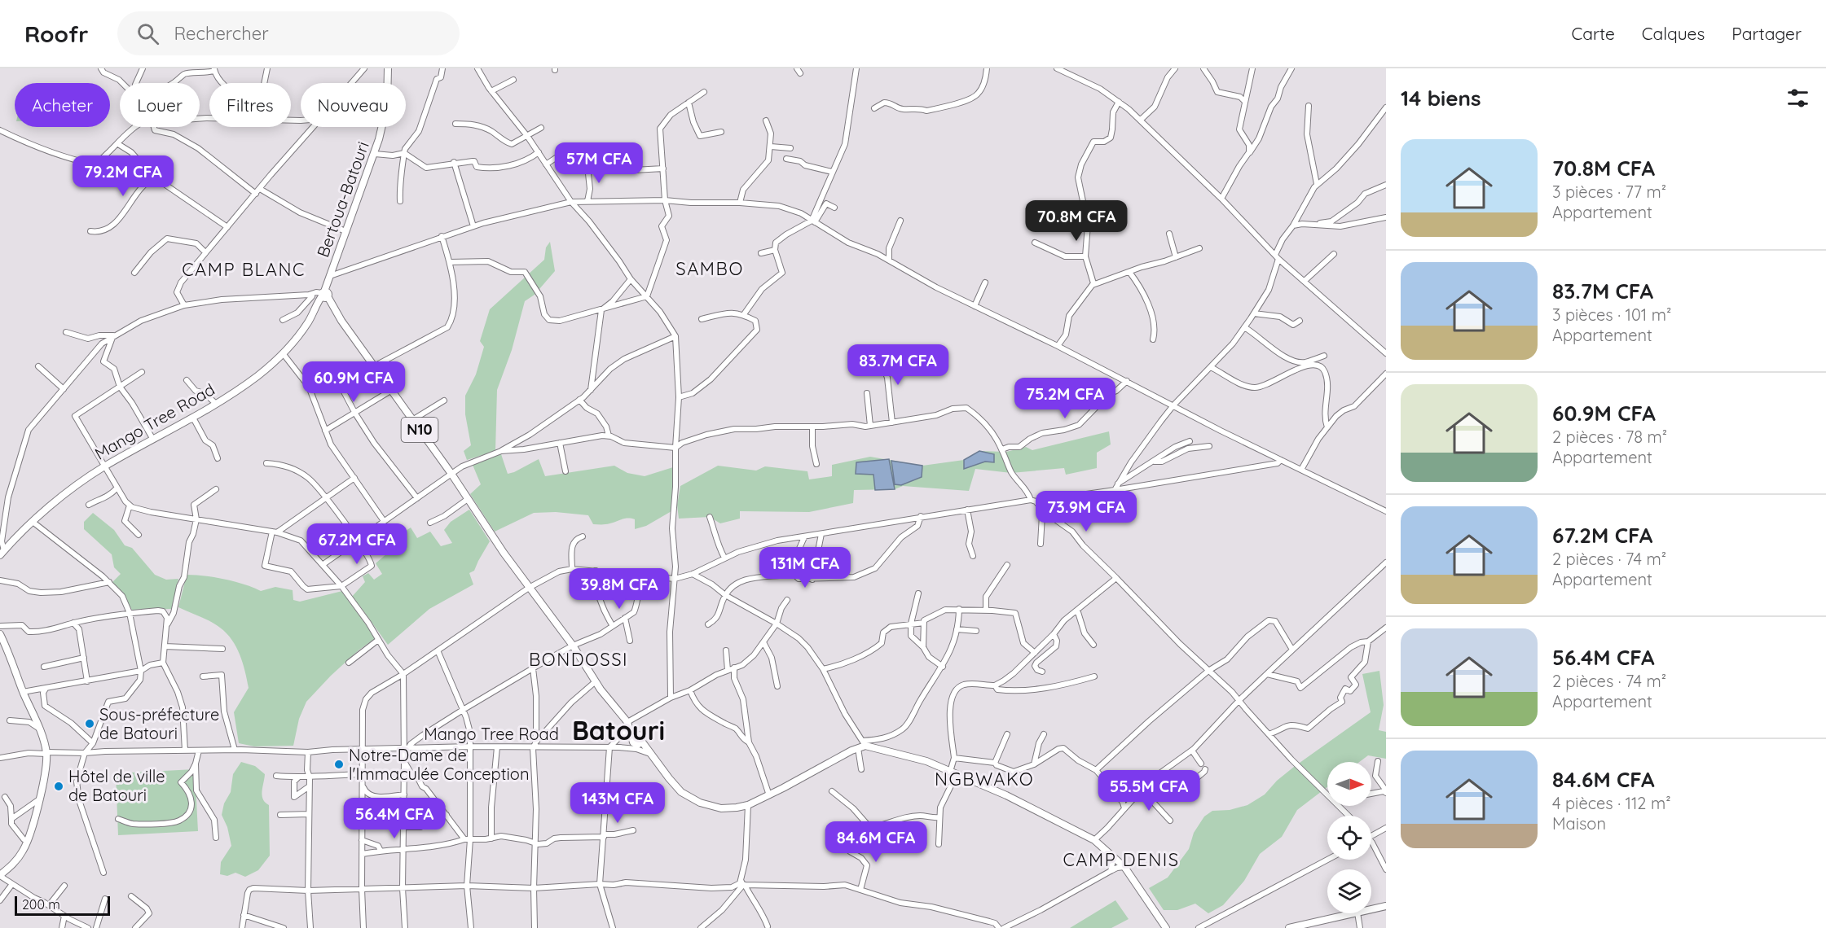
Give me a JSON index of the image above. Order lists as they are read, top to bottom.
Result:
{
  "streets": {
    "highway": ["Bertoua-Batouri", "N10"],
    "main road": ["Mango Tree Road"]
  },
  "crossings": [
    ["Bertoua-Batouri", "Mango Tree Road"],
    ["Bertoua-Batouri", "N10"],
    ["Mango Tree Road", "N10"]
  ],
  "districts": [
    "SAMBO",
    "CAMP BLANC",
    "BONDOSSI",
    "Batouri",
    "NGBWAKO",
    "CAMP DENIS"
  ],
  "places": ["Sous-préfecture de Batouri", "Notre-Dame de l'Immaculée Conception", "Hôtel de ville de Batouri"],
  "scale_bar": "200 m",
  "north": "right",
  "page": {
    "header": "Roofr",
    "search": "Rechercher",
    "nav": ["Carte", "Calques", "Partager"],
    "heading": "14 biens",
    "chip": [
      "Acheter",
      "Louer",
      "Filtres",
      "Nouveau"
    ],
    "list": [
      {
        "name": "70.8M CFA",
        "note": "3 pièces · 77 m² · Appartement"
      },
      {
        "name": "83.7M CFA",
        "note": "3 pièces · 101 m² · Appartement"
      },
      {
        "name": "60.9M CFA",
        "note": "2 pièces · 78 m² · Appartement"
      },
      {
        "name": "67.2M CFA",
        "note": "2 pièces · 74 m² · Appartement"
      },
      {
        "name": "56.4M CFA",
        "note": "2 pièces · 74 m² · Appartement"
      },
      {
        "name": "84.6M CFA",
        "note": "4 pièces · 112 m² · Maison"
      }
    ],
    "price": [
      "57M CFA",
      "79.2M CFA",
      "70.8M CFA",
      "83.7M CFA",
      "60.9M CFA",
      "75.2M CFA",
      "73.9M CFA",
      "67.2M CFA",
      "131M CFA",
      "39.8M CFA",
      "55.5M CFA",
      "143M CFA",
      "56.4M CFA",
      "84.6M CFA"
    ],
    "scale": "200 m"
  }
}
